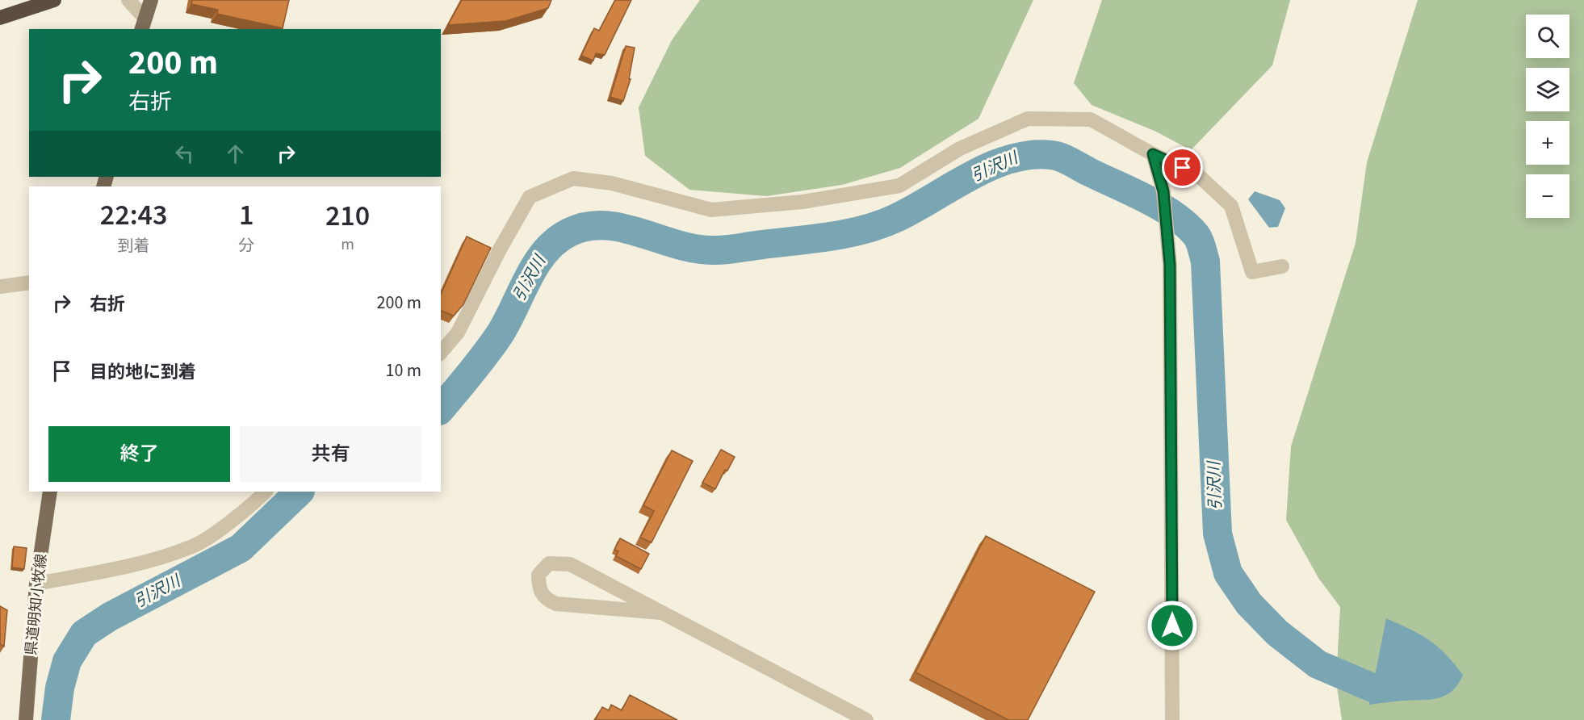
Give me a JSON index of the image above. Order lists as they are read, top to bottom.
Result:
{
  "streets": {
    "main road": ["県道明知小牧線"]
  },
  "water": ["引沢川"],
  "page": {
    "map_buttons": ["+", "−"],
    "turn": ["200 m", "右折"],
    "eta": [
      "22:43",
      "到着",
      "1",
      "分",
      "210",
      "m"
    ],
    "list": [
      {
        "name": "右折",
        "value": "200 m"
      },
      {
        "name": "目的地に到着",
        "value": "10 m"
      }
    ],
    "buttons": ["終了", "共有"]
  }
}
